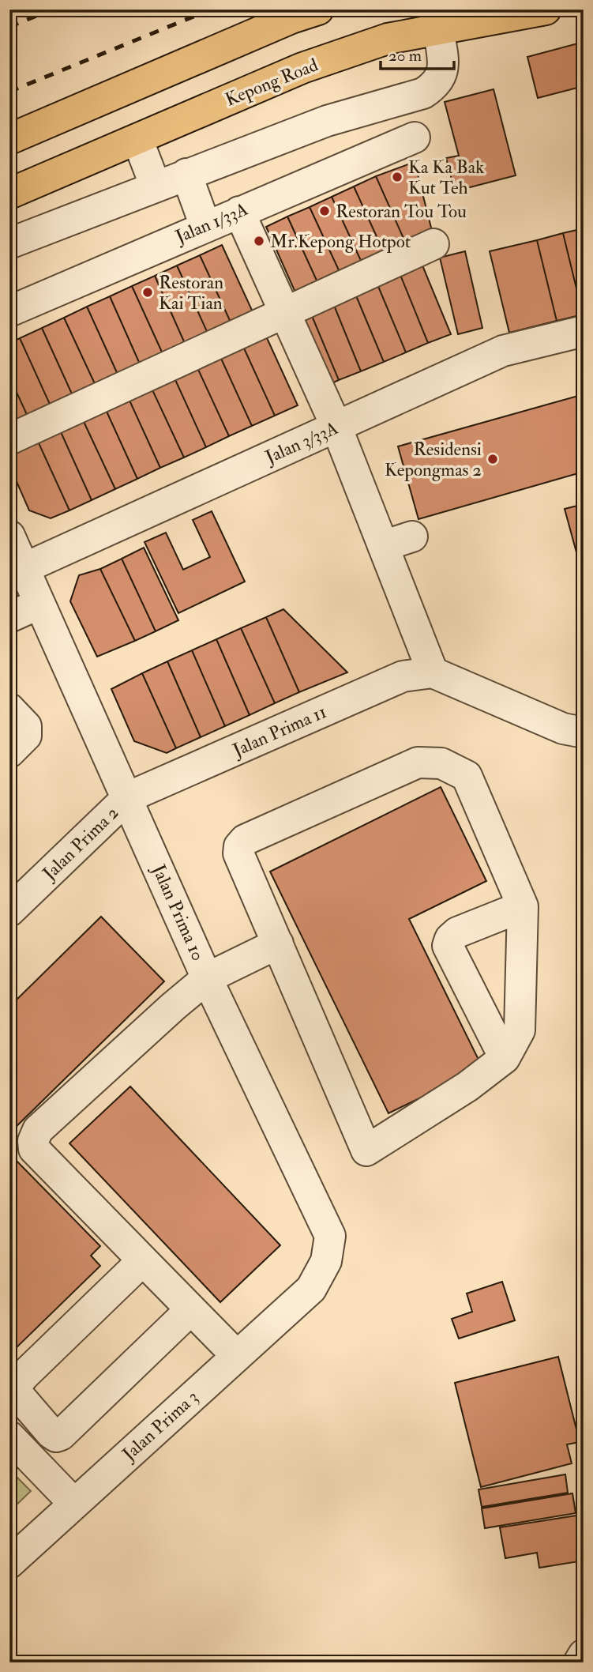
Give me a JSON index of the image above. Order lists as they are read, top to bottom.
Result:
{
  "streets": {
    "main road": ["Kepong Road"],
    "street": [
      "Jalan 1/33A",
      "Jalan 3/33A",
      "Jalan Prima 11",
      "Jalan Prima 2",
      "Jalan Prima 10",
      "Jalan Prima 3"
    ]
  },
  "crossings": [
    ["Jalan 3/33A", "Jalan Prima 10"],
    ["Jalan Prima 11", "Jalan Prima 2"],
    ["Jalan Prima 11", "Jalan Prima 10"],
    ["Jalan Prima 2", "Jalan Prima 10"],
    ["Jalan Prima 10", "Jalan Prima 3"]
  ],
  "places": [
    "Ka Ka Bak Kut Teh",
    "Restoran Tou Tou",
    "Mr.Kepong Hotpot",
    "Restoran Kai Tian",
    "Residensi Kepongmas 2"
  ],
  "scale_bar": "20 m"
}
